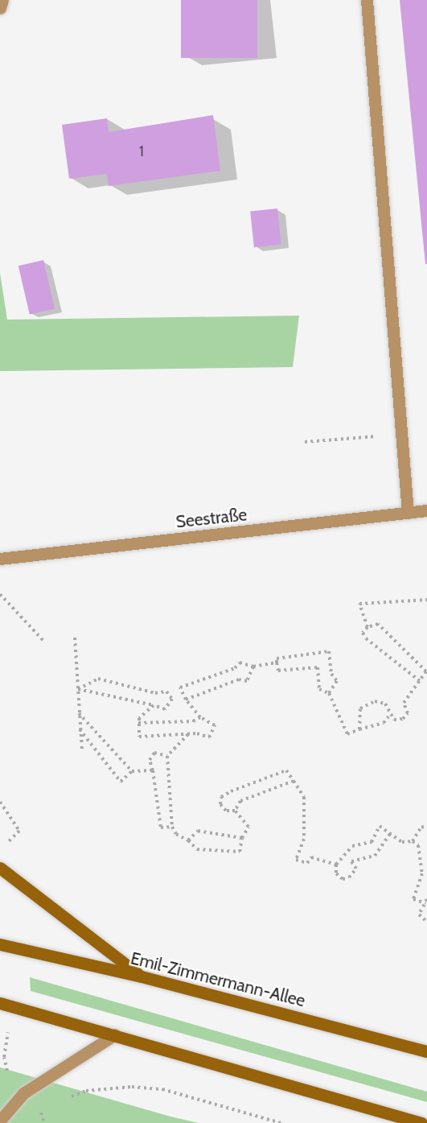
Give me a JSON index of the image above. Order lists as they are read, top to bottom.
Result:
{
  "streets": {
    "main road": ["Emil-Zimmermann-Allee"],
    "street": ["Seestraße"]
  },
  "house_numbers": ["1"]
}
